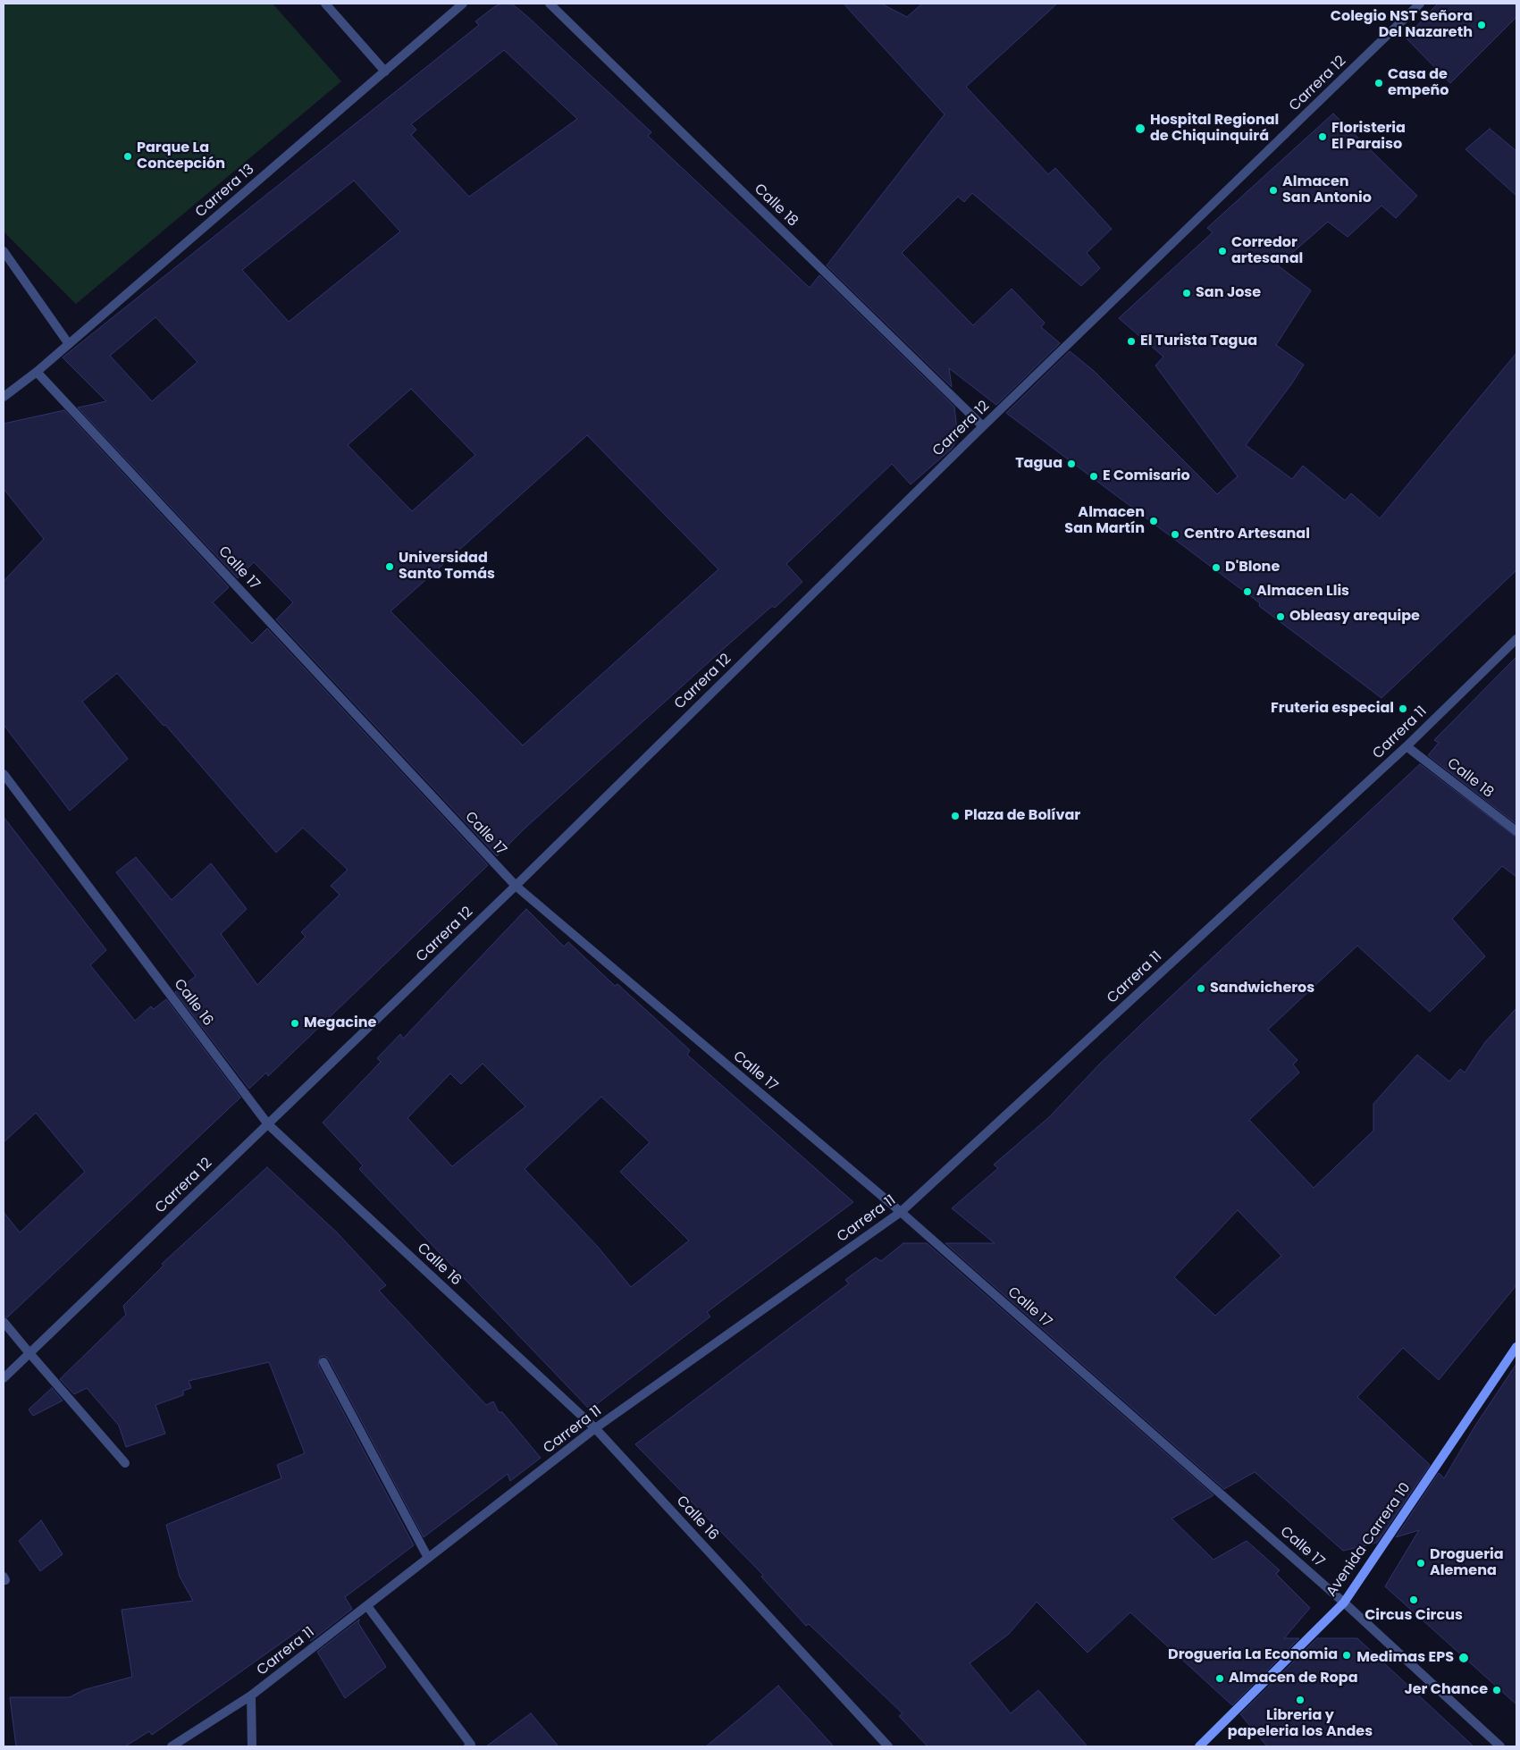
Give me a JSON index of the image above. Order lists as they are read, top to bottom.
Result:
{
  "streets": {
    "main road": ["Avenida Carrera 10"],
    "street": [
      "Carrera 12",
      "Carrera 13",
      "Calle 18",
      "Calle 17",
      "Carrera 11",
      "Calle 16"
    ]
  },
  "crossings": [
    ["Carrera 12", "Calle 18"],
    ["Carrera 12", "Calle 17"],
    ["Carrera 12", "Calle 16"],
    ["Carrera 13", "Calle 17"],
    ["Calle 18", "Carrera 11"],
    ["Calle 17", "Carrera 11"],
    ["Calle 17", "Avenida Carrera 10"],
    ["Carrera 11", "Calle 16"]
  ],
  "places": [
    "Colegio NST Señora Del Nazareth",
    "Casa de empeño",
    "Hospital Regional de Chiquinquirá",
    "Floristeria El Paraiso",
    "Parque La Concepción",
    "Almacen San Antonio",
    "Corredor artesanal",
    "San Jose",
    "El Turista Tagua",
    "Tagua",
    "E Comisario",
    "Almacen San Martín",
    "Centro Artesanal",
    "Universidad Santo Tomás",
    "D'Blone",
    "Almacen Llis",
    "Obleasy arequipe",
    "Fruteria especial",
    "Plaza de Bolívar",
    "Sandwicheros",
    "Megacine",
    "Drogueria Alemena",
    "Circus Circus",
    "Drogueria La Economia",
    "Medimas EPS",
    "Almacen de Ropa",
    "Jer Chance",
    "Libreria y papeleria los Andes"
  ]
}
